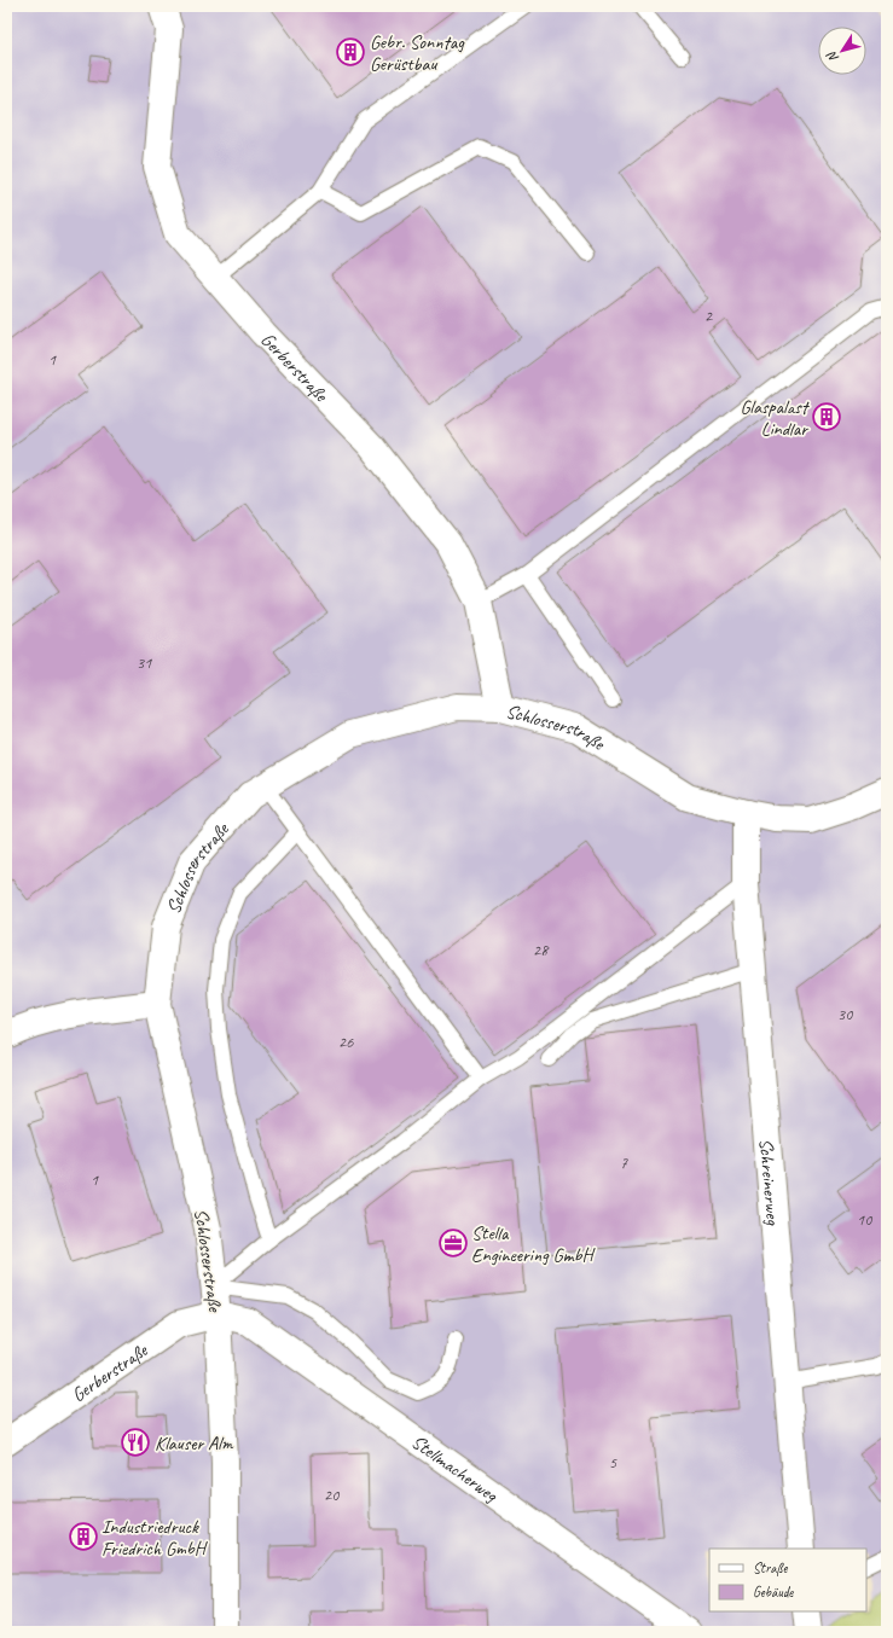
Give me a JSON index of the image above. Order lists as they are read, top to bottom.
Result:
{
  "streets": {
    "street": [
      "Gerberstraße",
      "Schlosserstraße",
      "Schreinerweg",
      "Stellmacherweg"
    ]
  },
  "crossings": [
    ["Gerberstraße", "Schlosserstraße"],
    ["Gerberstraße", "Stellmacherweg"],
    ["Schlosserstraße", "Schreinerweg"],
    ["Schlosserstraße", "Stellmacherweg"]
  ],
  "places": {
    "building": ["Gebr. Sonntag Gerüstbau", "Glaspalast Lindlar", "Industriedruck Friedrich GmbH"],
    "office": ["Stella Engineering GmbH"],
    "restaurant": ["Klauser Alm"]
  },
  "house_numbers": [
    "2",
    "1",
    "31",
    "28",
    "30",
    "26",
    "7",
    "1",
    "10",
    "5",
    "20"
  ],
  "legend": ["Straße", "Gebäude"],
  "north": "bottom left"
}
